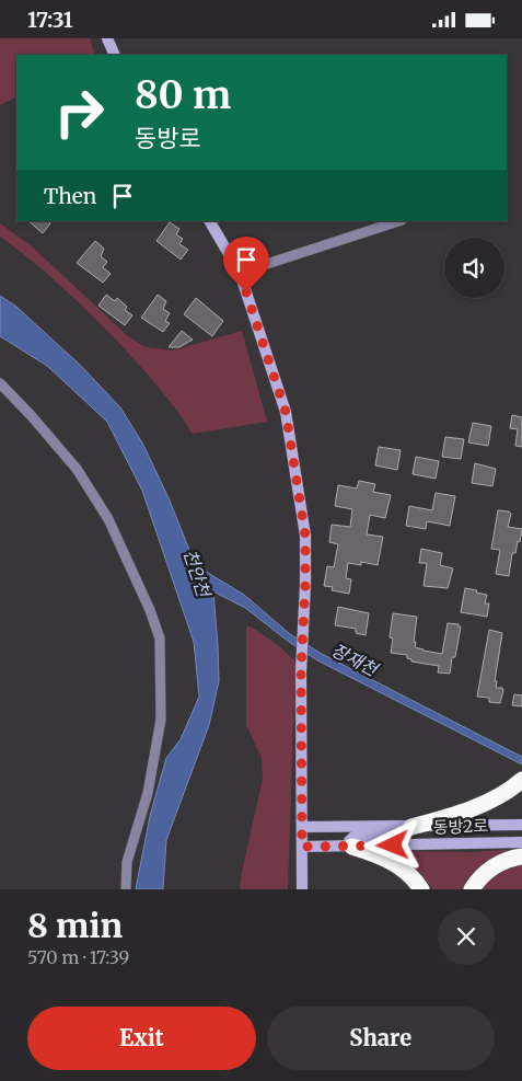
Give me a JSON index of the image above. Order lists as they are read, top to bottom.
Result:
{
  "streets": {
    "street": ["동방2로"]
  },
  "water": ["천안천", "장재천"],
  "page": {
    "status": "17:31",
    "turn": ["80 m", "동방로"],
    "then": "Then",
    "heading": ["8 min", "570 m · 17:39"],
    "buttons": ["Exit", "Share"]
  }
}
